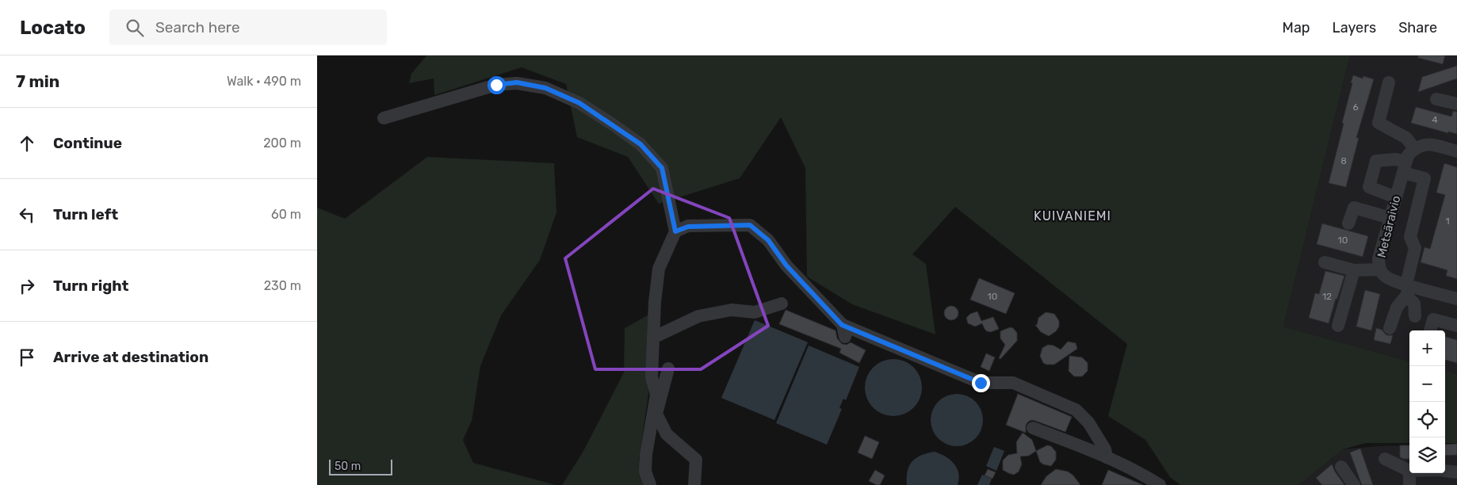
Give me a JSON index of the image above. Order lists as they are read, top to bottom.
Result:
{
  "streets": {
    "street": ["Metsäraivio"]
  },
  "districts": ["KUIVANIEMI"],
  "house_numbers": [
    "6",
    "4",
    "8",
    "1",
    "10",
    "10",
    "12"
  ],
  "scale_bar": "50 m",
  "page": {
    "header": "Locato",
    "search": "Search here",
    "nav": ["Map", "Layers", "Share"],
    "heading": ["7 min", "Walk · 490 m"],
    "list": [
      ["Continue", "200 m"],
      ["Turn left", "60 m"],
      ["Turn right", "230 m"],
      "Arrive at destination"
    ],
    "map_buttons": ["+", "−"],
    "scale": "50 m"
  }
}
